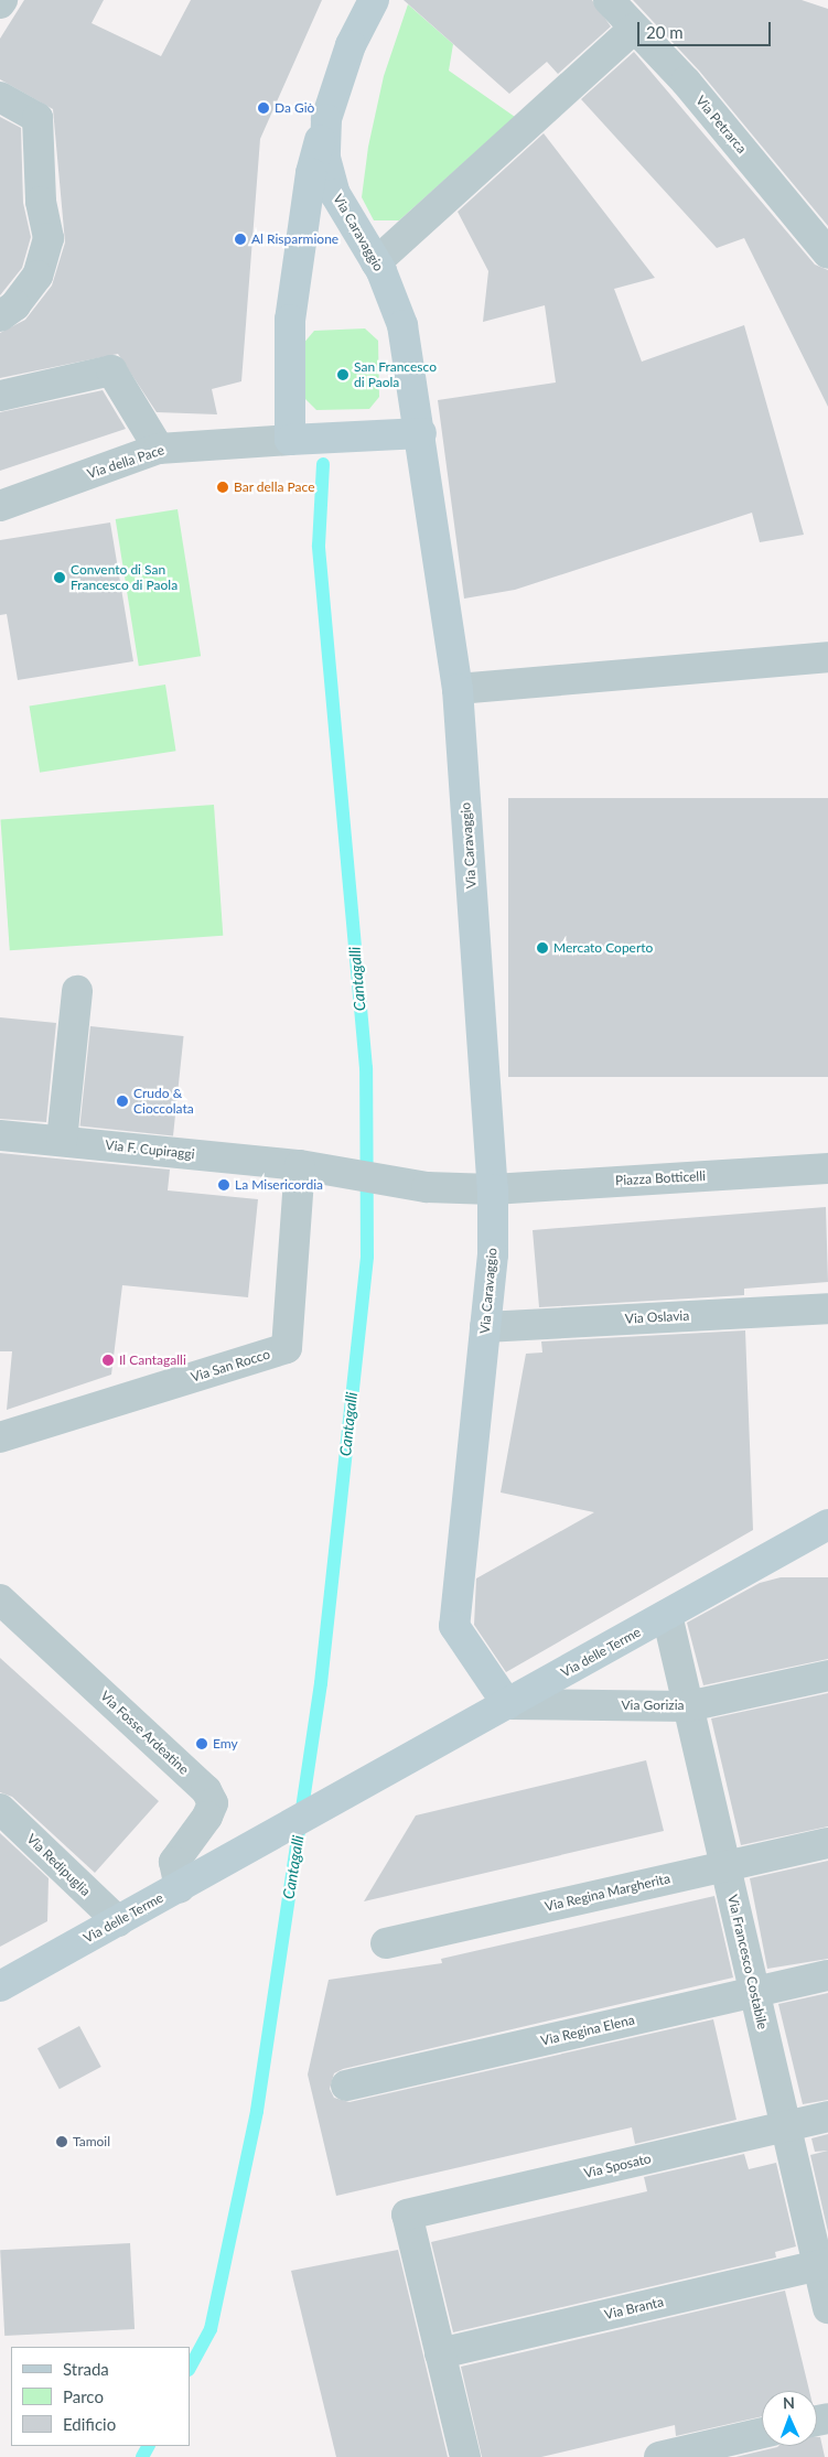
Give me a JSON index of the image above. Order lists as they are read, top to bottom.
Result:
{
  "streets": {
    "main road": ["Via Caravaggio", "Via delle Terme"],
    "street": [
      "Via Petrarca",
      "Via della Pace",
      "Via F. Cupiraggi",
      "Piazza Botticelli",
      "Via Oslavia",
      "Via San Rocco",
      "Via Gorizia",
      "Via Fosse Ardeatine",
      "Via Redipuglia",
      "Via Regina Margherita",
      "Via Francesco Costabile",
      "Via Regina Elena",
      "Via Sposato",
      "Via Branta"
    ]
  },
  "crossings": [
    ["Via Caravaggio", "Piazza Botticelli"],
    ["Via Caravaggio", "Via Oslavia"],
    ["Via Caravaggio", "Via delle Terme"],
    ["Via Caravaggio", "Via Gorizia"],
    ["Via F. Cupiraggi", "Piazza Botticelli"],
    ["Via F. Cupiraggi", "Via San Rocco"],
    ["Via delle Terme", "Via Gorizia"],
    ["Via delle Terme", "Via Fosse Ardeatine"],
    ["Via delle Terme", "Via Redipuglia"],
    ["Via delle Terme", "Via Francesco Costabile"],
    ["Via Gorizia", "Via Francesco Costabile"],
    ["Via Regina Margherita", "Via Francesco Costabile"],
    ["Via Francesco Costabile", "Via Regina Elena"],
    ["Via Francesco Costabile", "Via Sposato"],
    ["Via Francesco Costabile", "Via Branta"],
    ["Via Sposato", "Via Branta"]
  ],
  "water": ["Cantagalli"],
  "places": [
    "Da Giò",
    "Al Risparmione",
    "San Francesco di Paola",
    "Bar della Pace",
    "Convento di San Francesco di Paola",
    "Mercato Coperto",
    "Crudo & Cioccolata",
    "La Misericordia",
    "Il Cantagalli",
    "Emy",
    "Tamoil"
  ],
  "legend": ["Strada", "Parco", "Edificio"],
  "scale_bar": "20 m",
  "north": "top"
}
